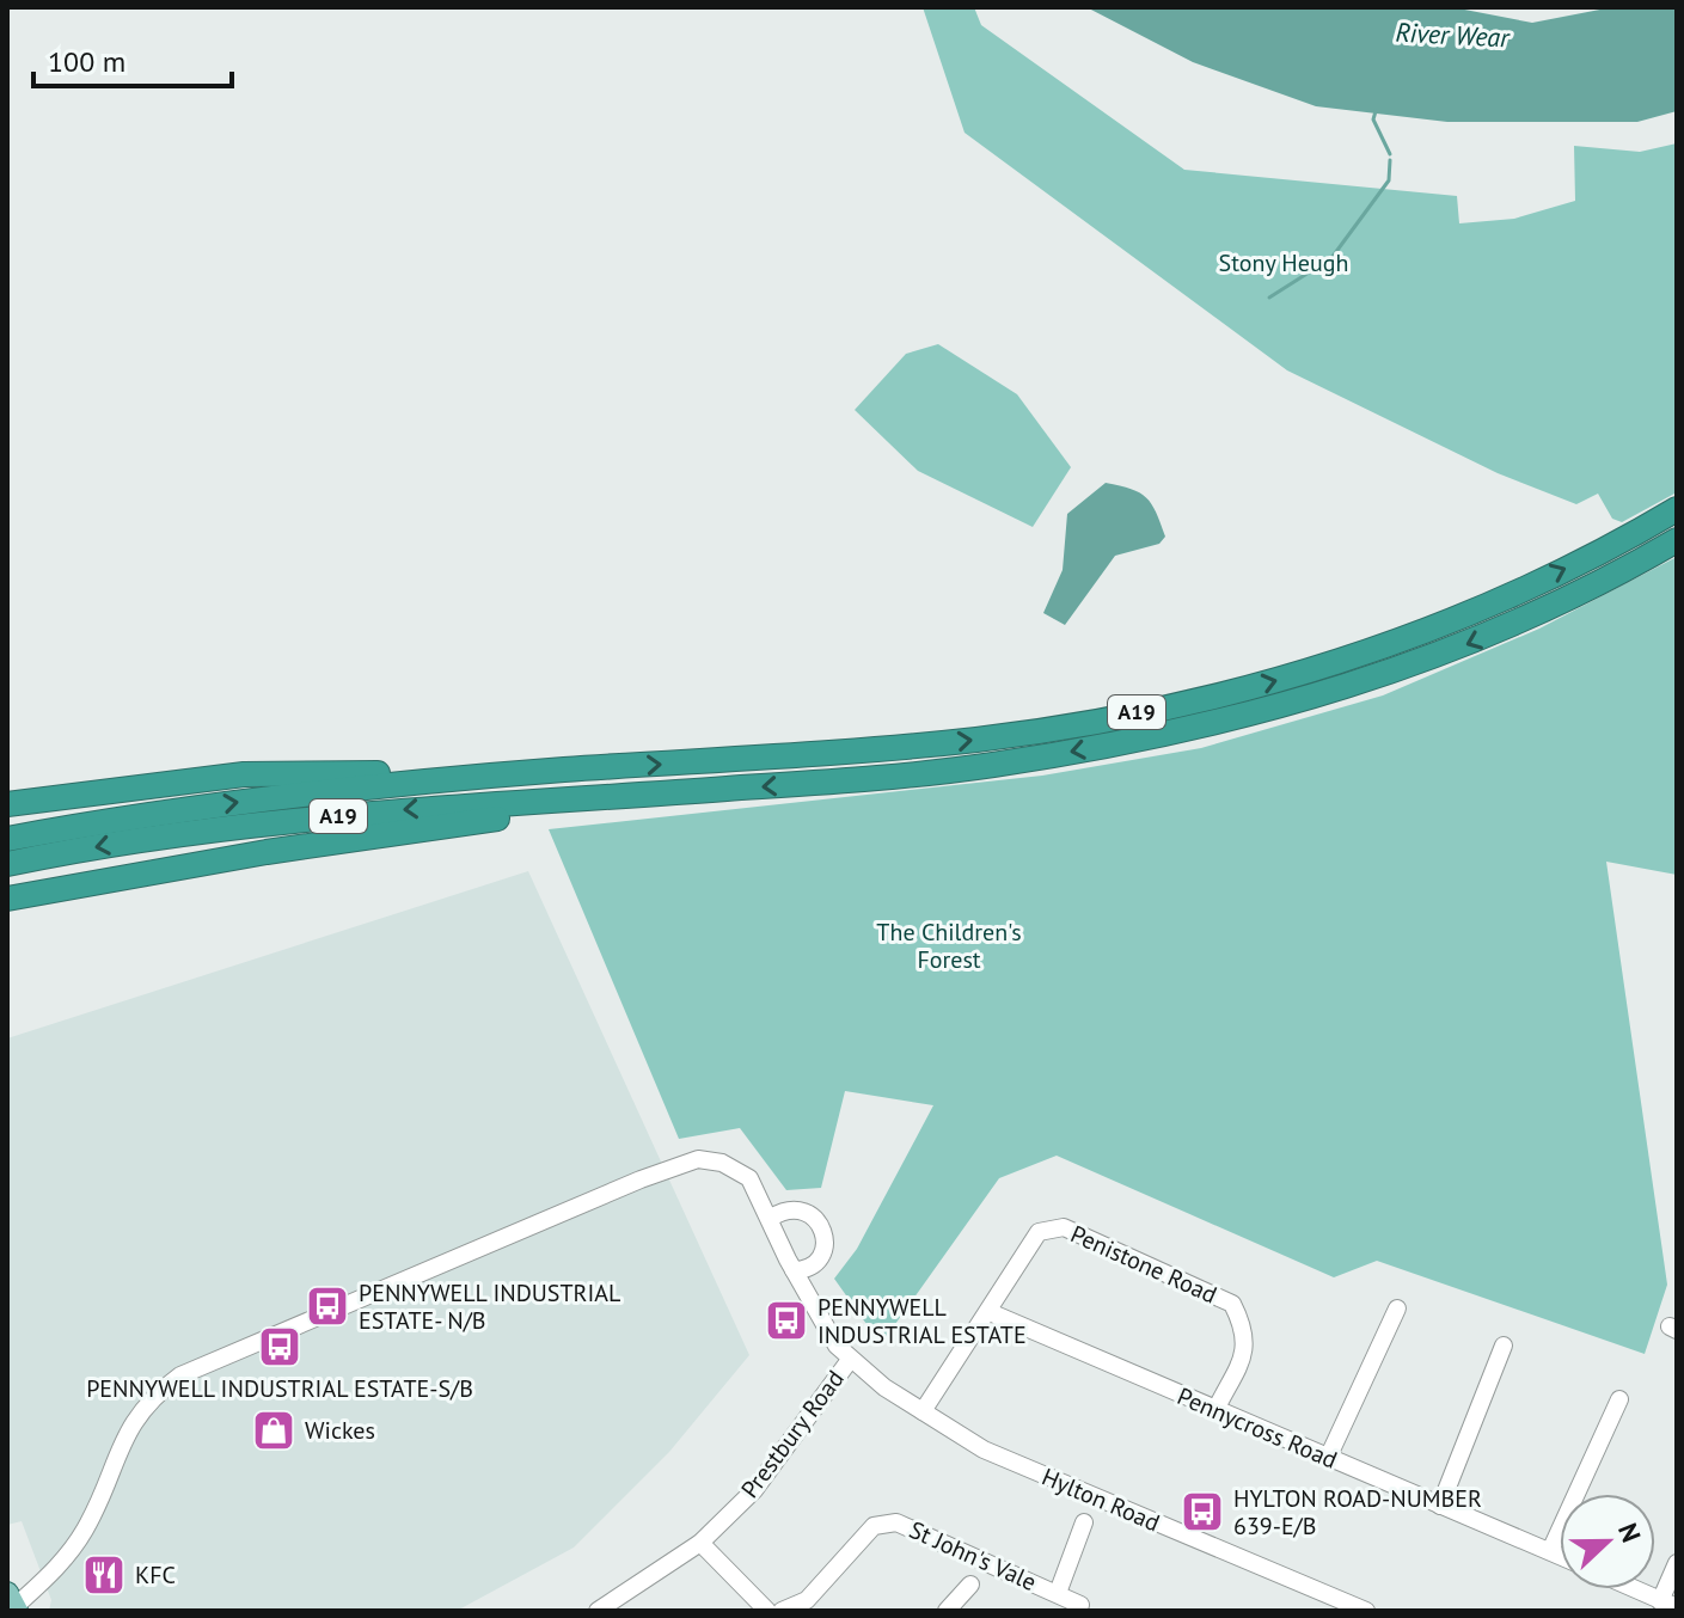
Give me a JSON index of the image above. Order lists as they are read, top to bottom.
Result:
{
  "streets": {
    "highway": ["A19"],
    "street": [
      "Penistone Road",
      "Pennycross Road",
      "Prestbury Road",
      "Hylton Road",
      "St John's Vale"
    ]
  },
  "crossings": [
    ["Penistone Road", "Pennycross Road"],
    ["Penistone Road", "Hylton Road"],
    ["Prestbury Road", "Hylton Road"],
    ["Prestbury Road", "St John's Vale"]
  ],
  "water": ["River Wear"],
  "parks": ["Stony Heugh", "The Children's Forest"],
  "places": {
    "bus stop": [
      "PENNYWELL INDUSTRIAL ESTATE- N/B",
      "PENNYWELL INDUSTRIAL ESTATE",
      "PENNYWELL INDUSTRIAL ESTATE-S/B",
      "HYLTON ROAD-NUMBER 639-E/B"
    ],
    "shop": ["Wickes"],
    "restaurant": ["KFC"]
  },
  "scale_bar": "100 m",
  "north": "right"
}
